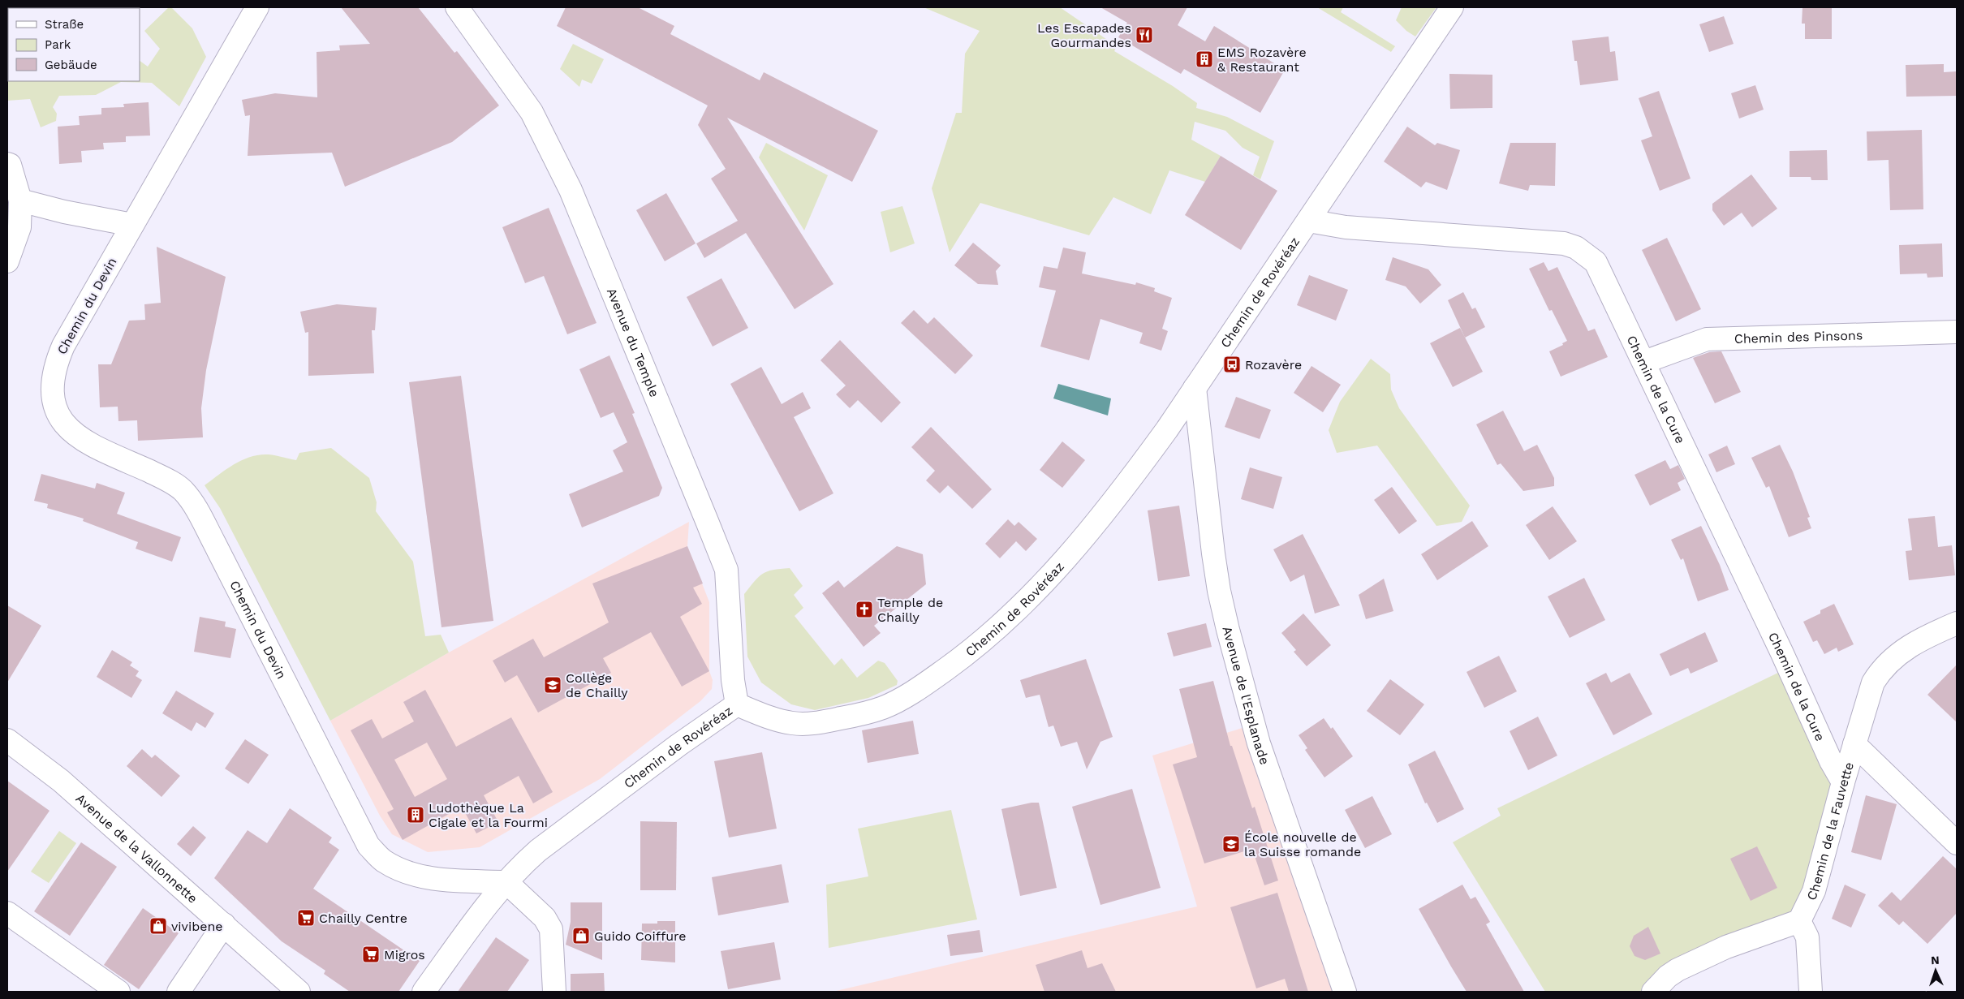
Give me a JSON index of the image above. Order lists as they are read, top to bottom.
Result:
{
  "streets": {
    "street": [
      "Chemin de Rovéréaz",
      "Chemin du Devin",
      "Chemin des Pinsons",
      "Avenue du Temple",
      "Chemin de la Cure",
      "Avenue de l'Esplanade",
      "Chemin de la Fauvette",
      "Avenue de la Vallonnette"
    ]
  },
  "crossings": [
    ["Chemin de Rovéréaz", "Chemin du Devin"],
    ["Chemin de Rovéréaz", "Avenue du Temple"],
    ["Chemin de Rovéréaz", "Chemin de la Cure"],
    ["Chemin de Rovéréaz", "Avenue de l'Esplanade"],
    ["Chemin des Pinsons", "Chemin de la Cure"],
    ["Chemin de la Cure", "Chemin de la Fauvette"]
  ],
  "places": {
    "restaurant": ["Les Escapades Gourmandes"],
    "building": ["EMS Rozavère & Restaurant", "Ludothèque La Cigale et la Fourmi"],
    "bus stop": ["Rozavère"],
    "church": ["Temple de Chailly"],
    "school or university": ["Collège de Chailly", "École nouvelle de la Suisse romande"],
    "supermarket": ["Chailly Centre", "Migros"],
    "shop": ["vivibene", "Guido Coiffure"]
  },
  "legend": ["Straße", "Park", "Gebäude"],
  "north": "top"
}
